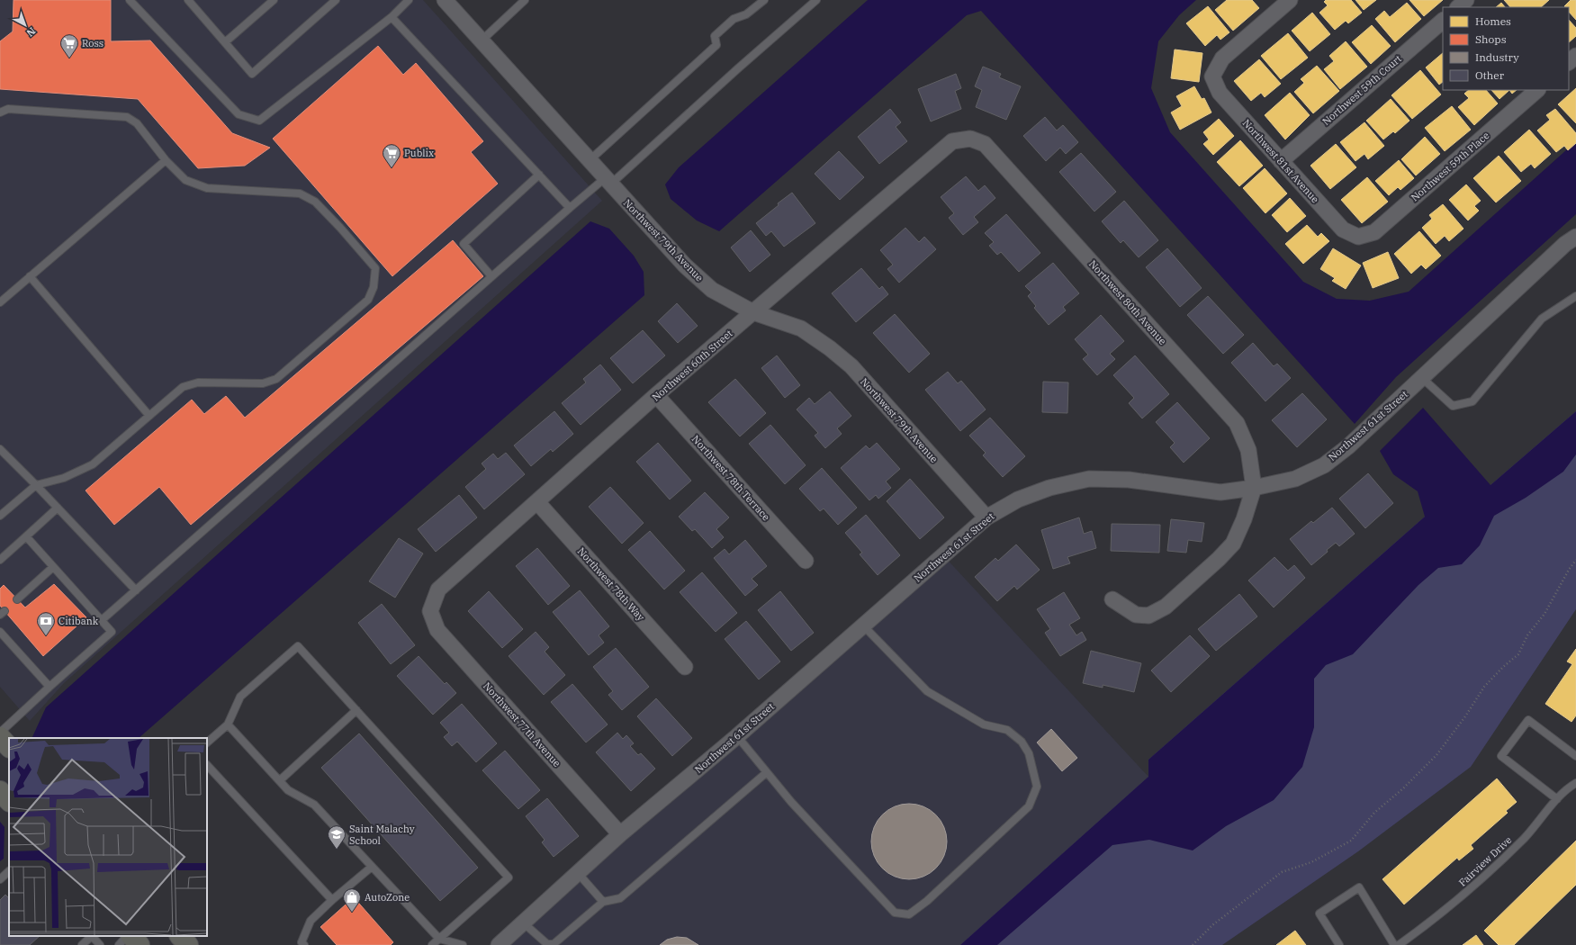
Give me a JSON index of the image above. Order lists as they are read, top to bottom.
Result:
{
  "streets": {
    "street": [
      "Northwest 59th Court",
      "Northwest 81st Avenue",
      "Northwest 59th Place",
      "Northwest 79th Avenue",
      "Northwest 80th Avenue",
      "Northwest 60th Street",
      "Northwest 61st Street",
      "Northwest 78th Terrace",
      "Northwest 78th Way",
      "Northwest 77th Avenue"
    ],
    "lane": ["Fairview Drive"]
  },
  "crossings": [
    ["Northwest 59th Court", "Northwest 81st Avenue"],
    ["Northwest 81st Avenue", "Northwest 59th Place"],
    ["Northwest 79th Avenue", "Northwest 60th Street"],
    ["Northwest 79th Avenue", "Northwest 61st Street"],
    ["Northwest 80th Avenue", "Northwest 60th Street"],
    ["Northwest 80th Avenue", "Northwest 61st Street"],
    ["Northwest 60th Street", "Northwest 78th Terrace"],
    ["Northwest 60th Street", "Northwest 78th Way"],
    ["Northwest 60th Street", "Northwest 77th Avenue"],
    ["Northwest 61st Street", "Northwest 77th Avenue"]
  ],
  "places": {
    "supermarket": ["Ross", "Publix"],
    "bank": ["Citibank"],
    "school or university": ["Saint Malachy School"],
    "shop": ["AutoZone"]
  },
  "legend": [
    "Homes",
    "Shops",
    "Industry",
    "Other"
  ],
  "north": "bottom right"
}
